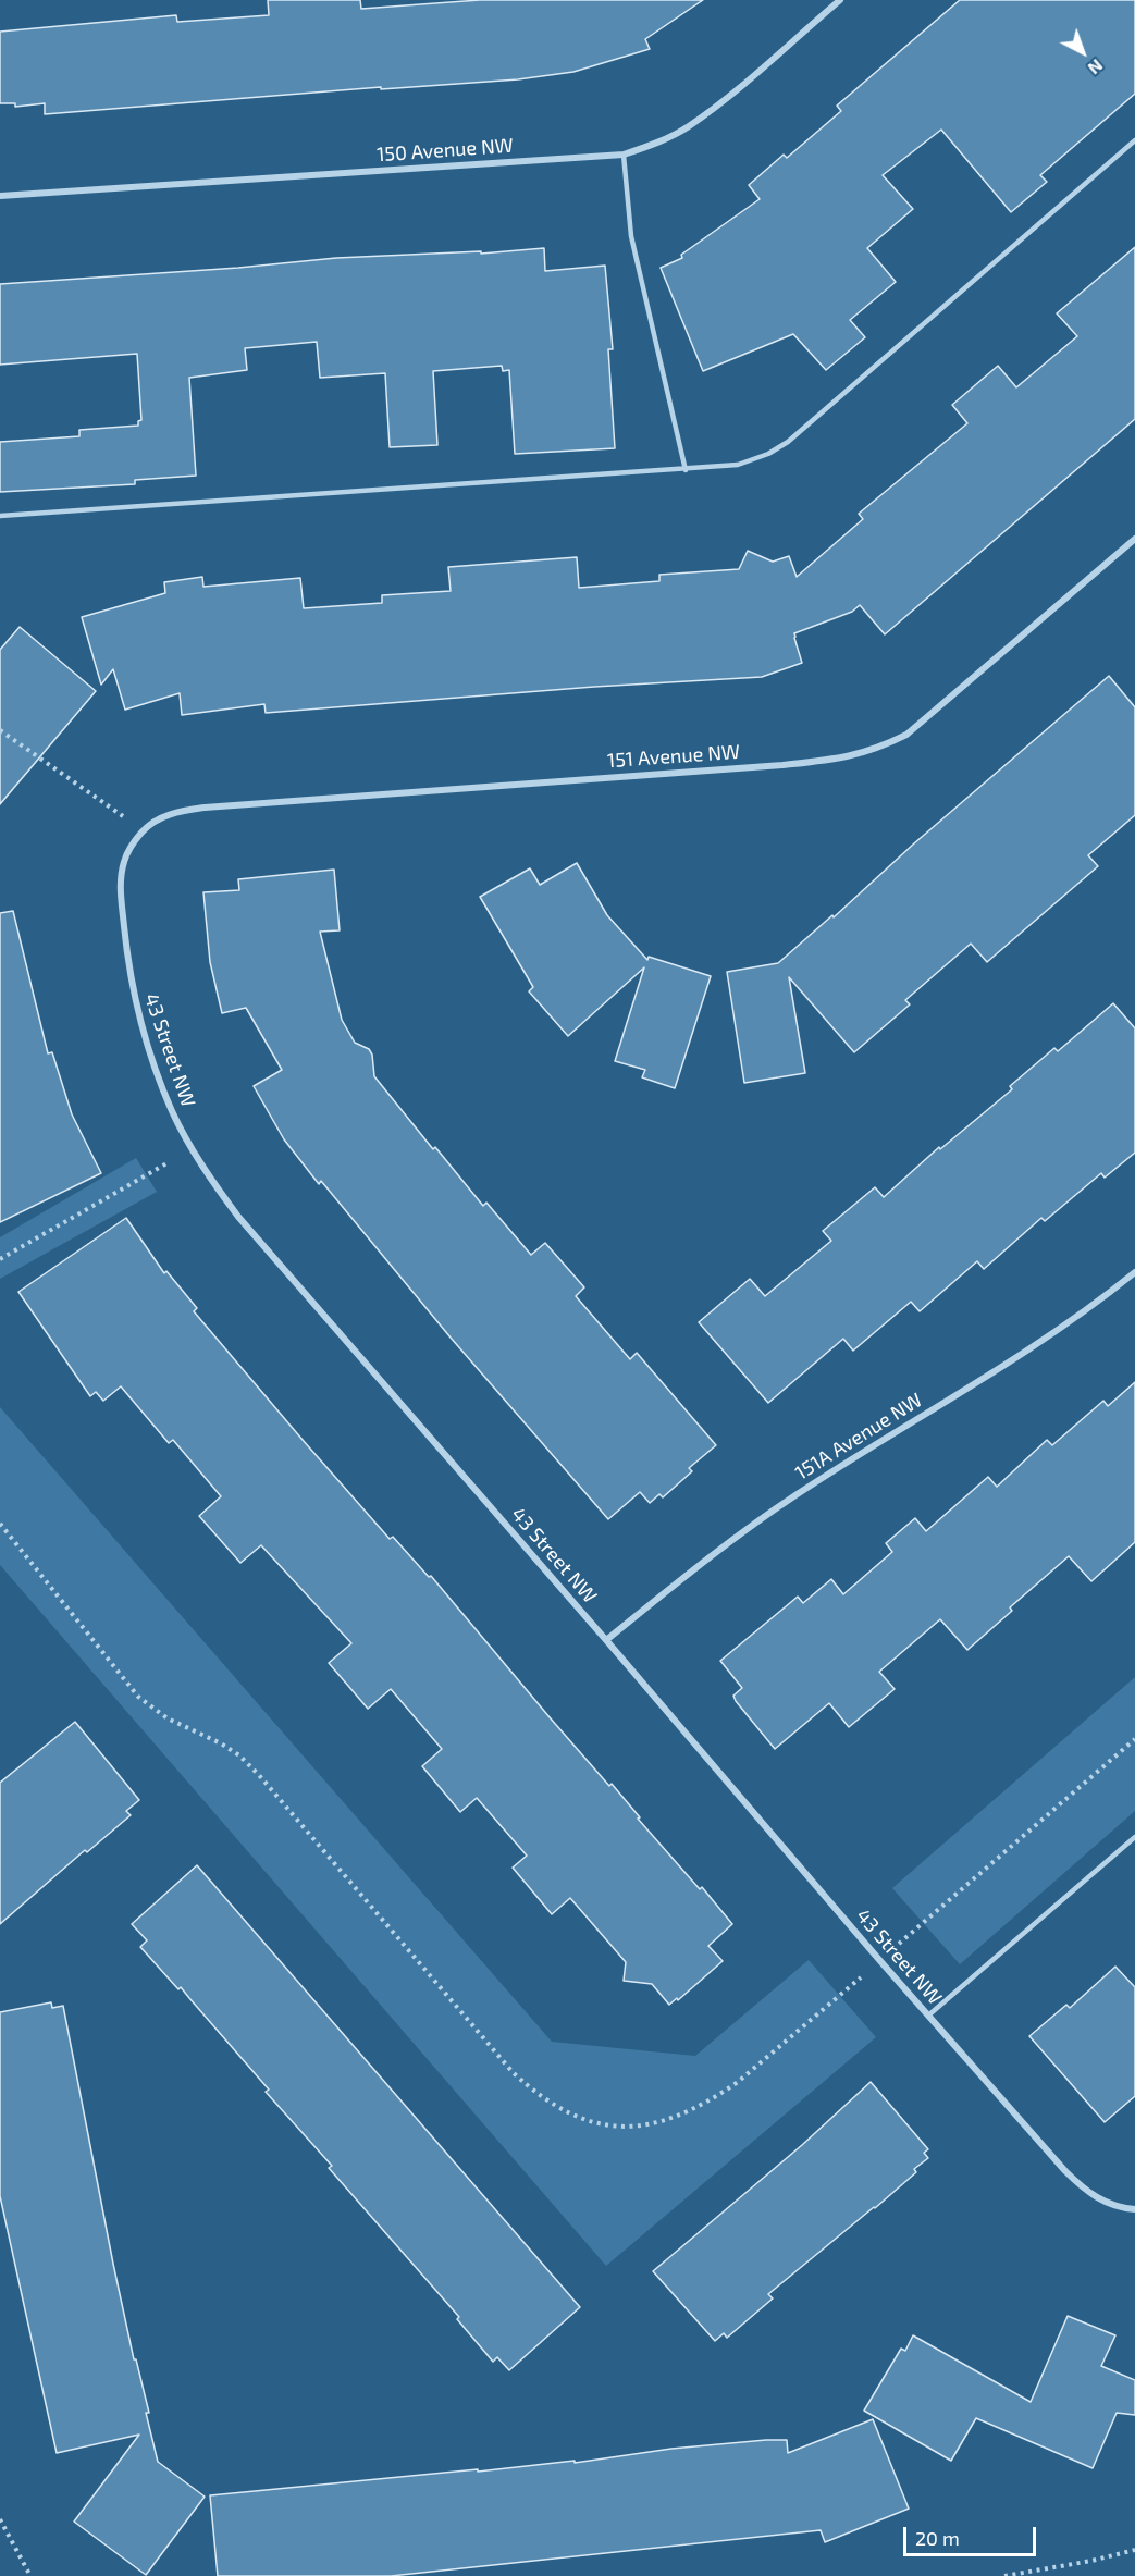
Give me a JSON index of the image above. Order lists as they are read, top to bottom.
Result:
{
  "streets": {
    "street": [
      "150 Avenue NW",
      "151 Avenue NW",
      "43 Street NW",
      "151A Avenue NW"
    ]
  },
  "crossings": [
    ["151 Avenue NW", "43 Street NW"],
    ["43 Street NW", "151A Avenue NW"]
  ],
  "scale_bar": "20 m",
  "north": "bottom right"
}
